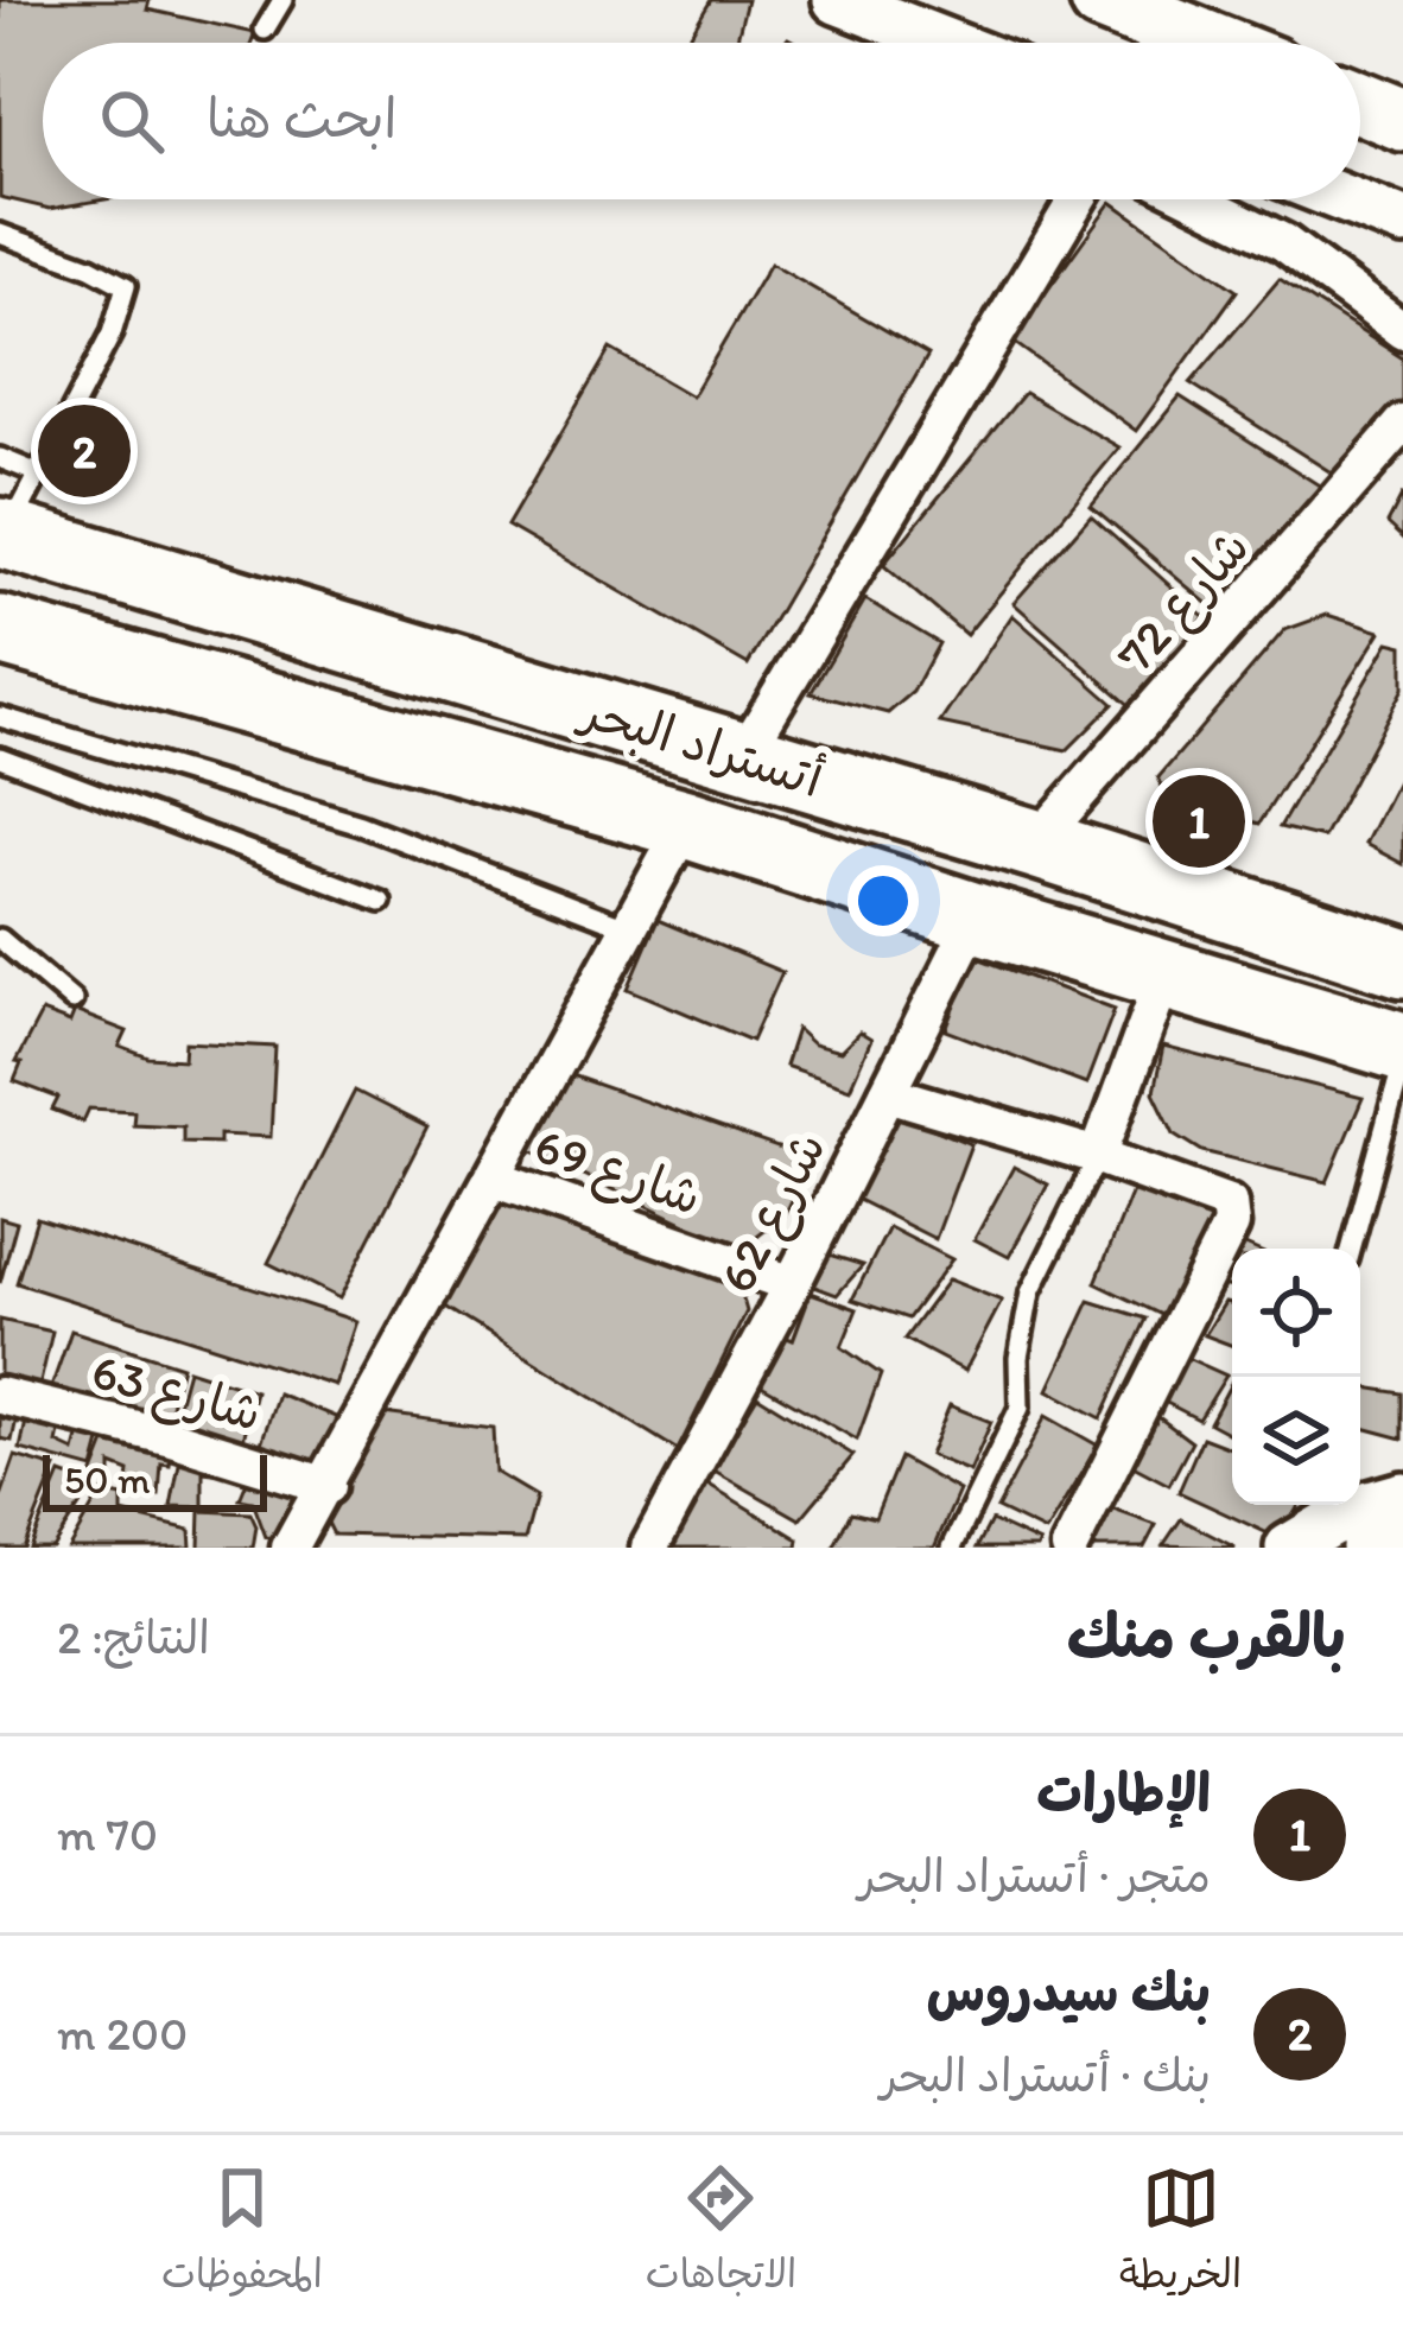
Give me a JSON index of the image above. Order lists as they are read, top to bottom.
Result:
{
  "streets": {
    "highway": ["أتستراد البحر"],
    "street": [
      "شارع 72",
      "شارع 69",
      "شارع 62",
      "شارع 63"
    ]
  },
  "crossings": [
    ["شارع 72", "أتستراد البحر"],
    ["أتستراد البحر", "شارع 62"],
    ["شارع 69", "شارع 62"]
  ],
  "scale_bar": "50 m",
  "page": {
    "search": "ابحث هنا",
    "pins": ["2", "1"],
    "scale": "50 m",
    "heading": ["بالقرب منك", "النتائج: 2"],
    "list": [
      {
        "mark": "1",
        "name": "الإطارات",
        "note": "متجر · أتستراد البحر",
        "value": "70 m"
      },
      {
        "mark": "2",
        "name": "بنك سيدروس",
        "note": "بنك · أتستراد البحر",
        "value": "200 m"
      }
    ],
    "nav": ["الخريطة", "الاتجاهات", "المحفوظات"]
  }
}
